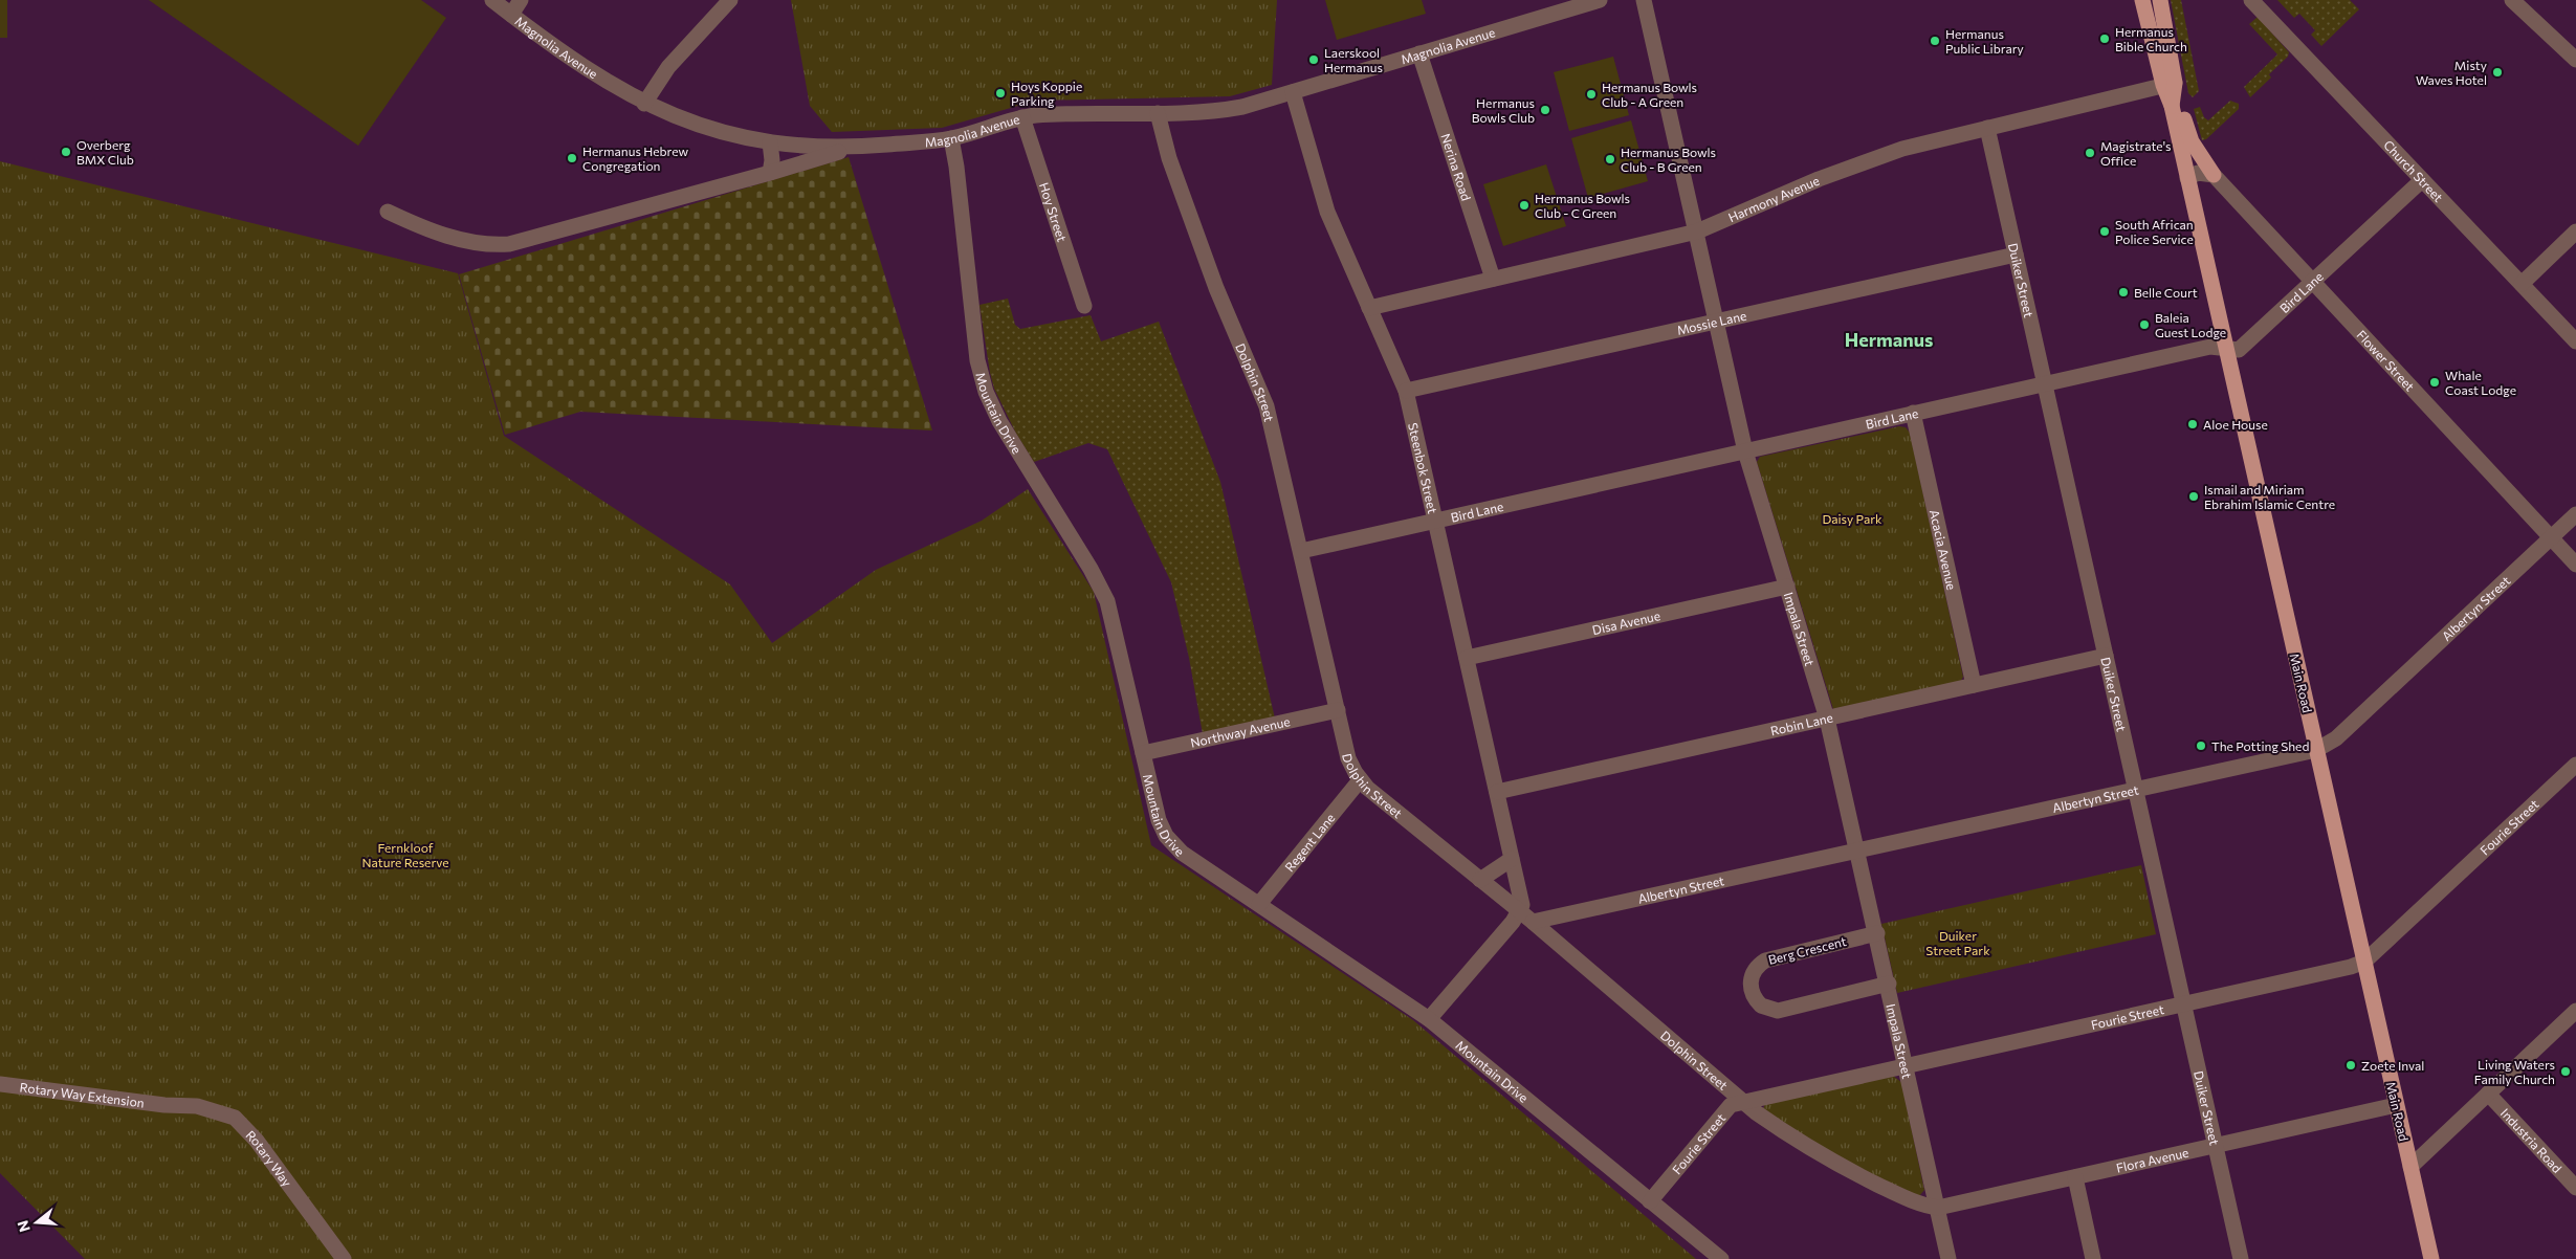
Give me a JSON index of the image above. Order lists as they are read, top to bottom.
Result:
{
  "streets": {
    "main road": ["Main Road"],
    "street": [
      "Magnolia Avenue",
      "Nerina Road",
      "Church Street",
      "Harmony Avenue",
      "Hoy Street",
      "Duiker Street",
      "Bird Lane",
      "Mossie Lane",
      "Flower Street",
      "Dolphin Street",
      "Mountain Drive",
      "Steenbok Street",
      "Acacia Avenue",
      "Albertyn Street",
      "Disa Avenue",
      "Impala Street",
      "Robin Lane",
      "Northway Avenue",
      "Fourie Street",
      "Regent Lane",
      "Berg Crescent",
      "Rotary Way Extension",
      "Industria Road",
      "Rotary Way",
      "Flora Avenue"
    ]
  },
  "crossings": [
    ["Magnolia Avenue", "Nerina Road"],
    ["Magnolia Avenue", "Hoy Street"],
    ["Magnolia Avenue", "Dolphin Street"],
    ["Magnolia Avenue", "Mountain Drive"],
    ["Magnolia Avenue", "Steenbok Street"],
    ["Nerina Road", "Harmony Avenue"],
    ["Church Street", "Bird Lane"],
    ["Harmony Avenue", "Duiker Street"],
    ["Harmony Avenue", "Steenbok Street"],
    ["Harmony Avenue", "Impala Street"],
    ["Harmony Avenue", "Main Road"],
    ["Duiker Street", "Bird Lane"],
    ["Duiker Street", "Mossie Lane"],
    ["Duiker Street", "Albertyn Street"],
    ["Duiker Street", "Robin Lane"],
    ["Duiker Street", "Fourie Street"],
    ["Duiker Street", "Flora Avenue"],
    ["Bird Lane", "Flower Street"],
    ["Bird Lane", "Dolphin Street"],
    ["Bird Lane", "Steenbok Street"],
    ["Bird Lane", "Acacia Avenue"],
    ["Bird Lane", "Impala Street"],
    ["Bird Lane", "Main Road"],
    ["Mossie Lane", "Steenbok Street"],
    ["Mossie Lane", "Impala Street"],
    ["Flower Street", "Albertyn Street"],
    ["Dolphin Street", "Steenbok Street"],
    ["Dolphin Street", "Albertyn Street"],
    ["Dolphin Street", "Impala Street"],
    ["Dolphin Street", "Northway Avenue"],
    ["Dolphin Street", "Fourie Street"],
    ["Dolphin Street", "Regent Lane"],
    ["Dolphin Street", "Flora Avenue"],
    ["Mountain Drive", "Northway Avenue"],
    ["Mountain Drive", "Fourie Street"],
    ["Mountain Drive", "Regent Lane"],
    ["Steenbok Street", "Disa Avenue"],
    ["Steenbok Street", "Robin Lane"],
    ["Acacia Avenue", "Robin Lane"],
    ["Albertyn Street", "Impala Street"],
    ["Albertyn Street", "Main Road"],
    ["Disa Avenue", "Impala Street"],
    ["Impala Street", "Robin Lane"],
    ["Impala Street", "Fourie Street"],
    ["Impala Street", "Berg Crescent"],
    ["Impala Street", "Flora Avenue"],
    ["Main Road", "Fourie Street"],
    ["Main Road", "Flora Avenue"],
    ["Rotary Way Extension", "Rotary Way"]
  ],
  "districts": ["Hermanus"],
  "parks": ["Daisy Park", "Fernkloof Nature Reserve", "Duiker Street Park"],
  "places": [
    "Hermanus Bible Church",
    "Hermanus Public Library",
    "Laerskool Hermanus",
    "Misty Waves Hotel",
    "Hoys Koppie Parking",
    "Hermanus Bowls Club - A Green",
    "Hermanus Bowls Club",
    "Overberg BMX Club",
    "Magistrate's Office",
    "Hermanus Hebrew Congregation",
    "Hermanus Bowls Club - B Green",
    "Hermanus Bowls Club - C Green",
    "South African Police Service",
    "Belle Court",
    "Baleia Guest Lodge",
    "Whale Coast Lodge",
    "Aloe House",
    "Ismail and Miriam Ebrahim Islamic Centre",
    "The Potting Shed",
    "Zoete Inval",
    "Living Waters Family Church"
  ],
  "north": "left"
}
